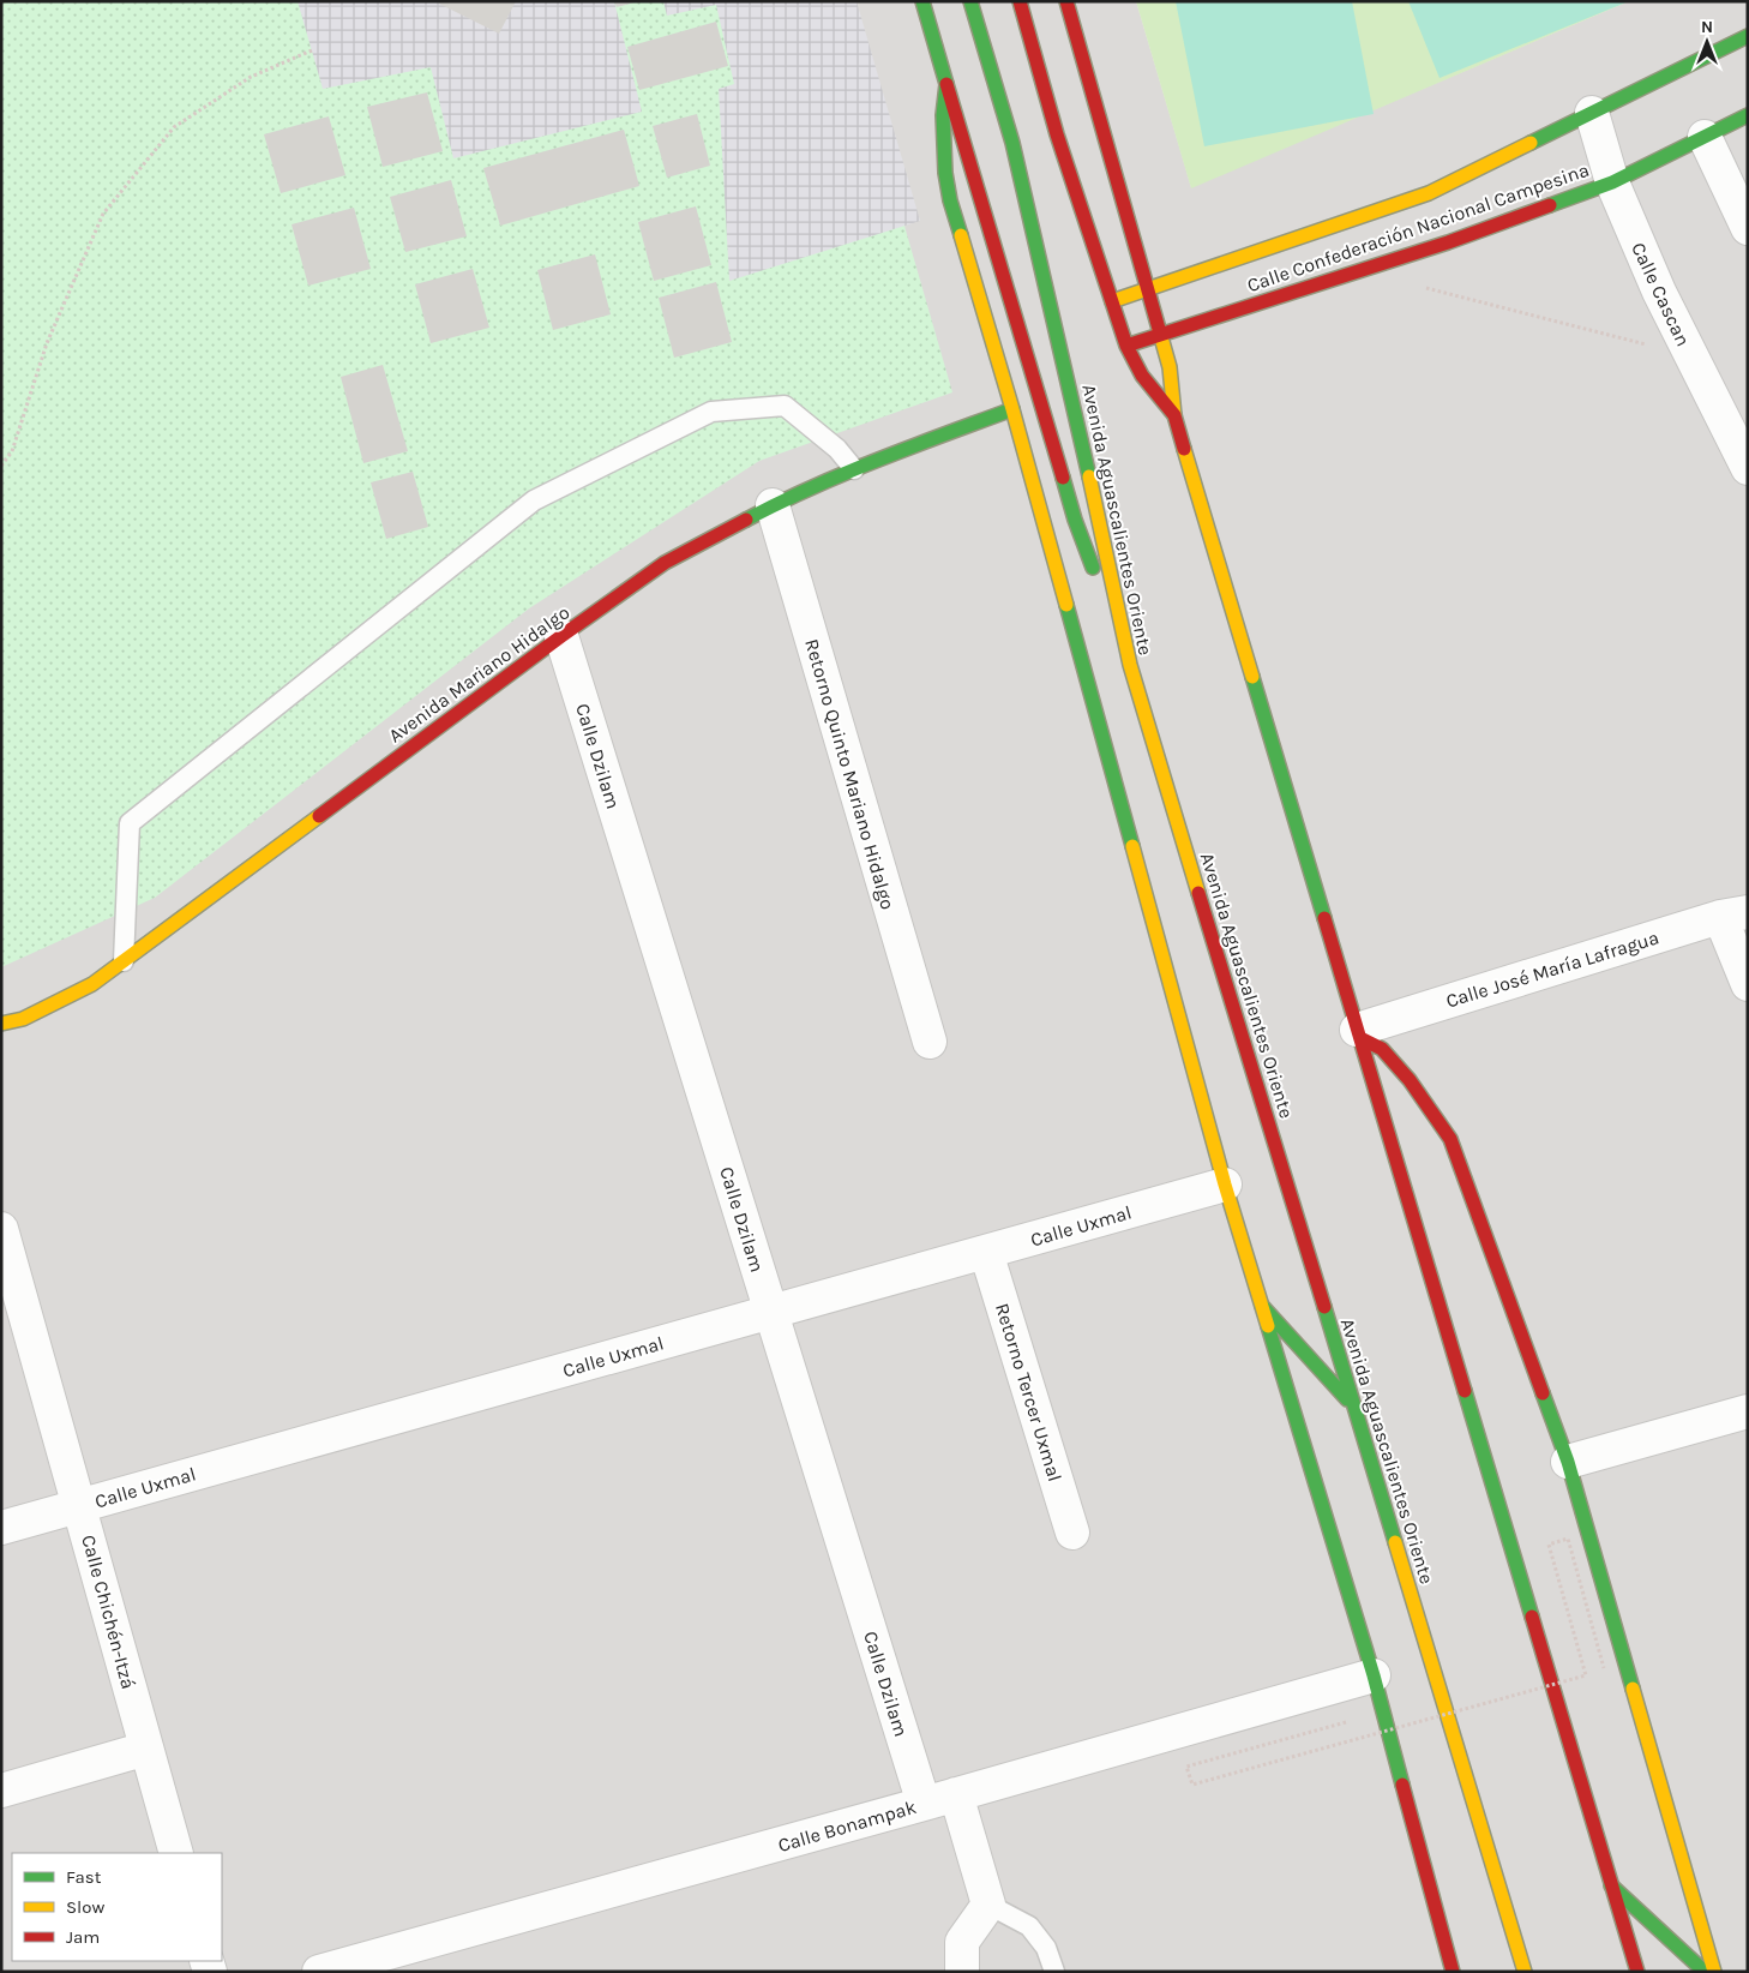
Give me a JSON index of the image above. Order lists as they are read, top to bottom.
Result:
{
  "streets": {
    "street": [
      "Calle Confederación Nacional Campesina",
      "Calle Cascan",
      "Avenida Aguascalientes Oriente",
      "Avenida Mariano Hidalgo",
      "Calle Dzilam",
      "Retorno Quinto Mariano Hidalgo",
      "Calle José María Lafragua",
      "Calle Uxmal",
      "Retorno Tercer Uxmal",
      "Calle Chichén-Itzá",
      "Calle Bonampak"
    ]
  },
  "crossings": [
    ["Calle Confederación Nacional Campesina", "Calle Cascan"],
    ["Avenida Mariano Hidalgo", "Calle Dzilam"],
    ["Avenida Mariano Hidalgo", "Retorno Quinto Mariano Hidalgo"],
    ["Calle Dzilam", "Calle Uxmal"],
    ["Calle Dzilam", "Calle Bonampak"],
    ["Calle Uxmal", "Retorno Tercer Uxmal"],
    ["Calle Uxmal", "Calle Chichén-Itzá"]
  ],
  "legend": ["Fast", "Slow", "Jam"],
  "north": "top"
}
